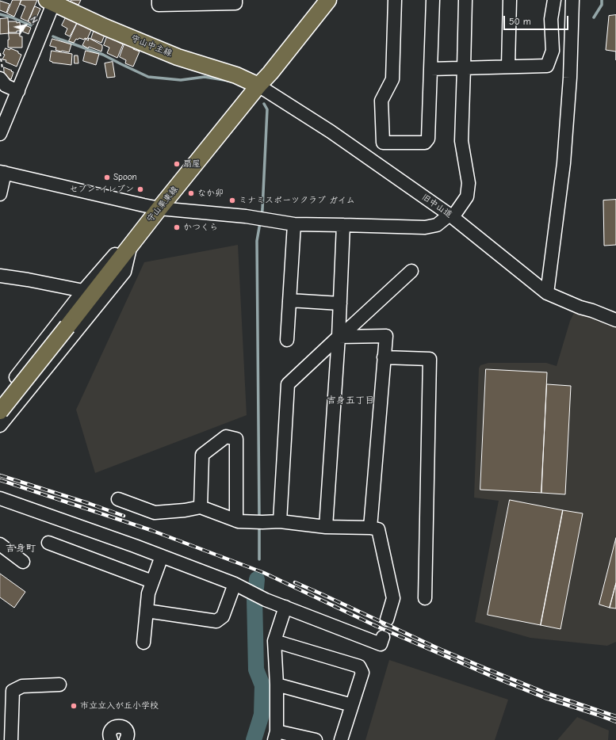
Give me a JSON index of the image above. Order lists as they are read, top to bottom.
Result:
{
  "streets": {
    "main road": ["守山中主線", "守山栗東線"],
    "street": ["旧中山道"]
  },
  "crossings": [
    ["守山中主線", "守山栗東線"],
    ["守山中主線", "旧中山道"],
    ["守山栗東線", "旧中山道"]
  ],
  "districts": ["吉身五丁目", "吉身町"],
  "places": [
    "扇屋",
    "Spoon",
    "セブン-イレブン",
    "なか卯",
    "ミナミスポーツクラブ ガイム",
    "かつくら",
    "市立立入が丘小学校"
  ],
  "scale_bar": "50 m",
  "north": "top right"
}
